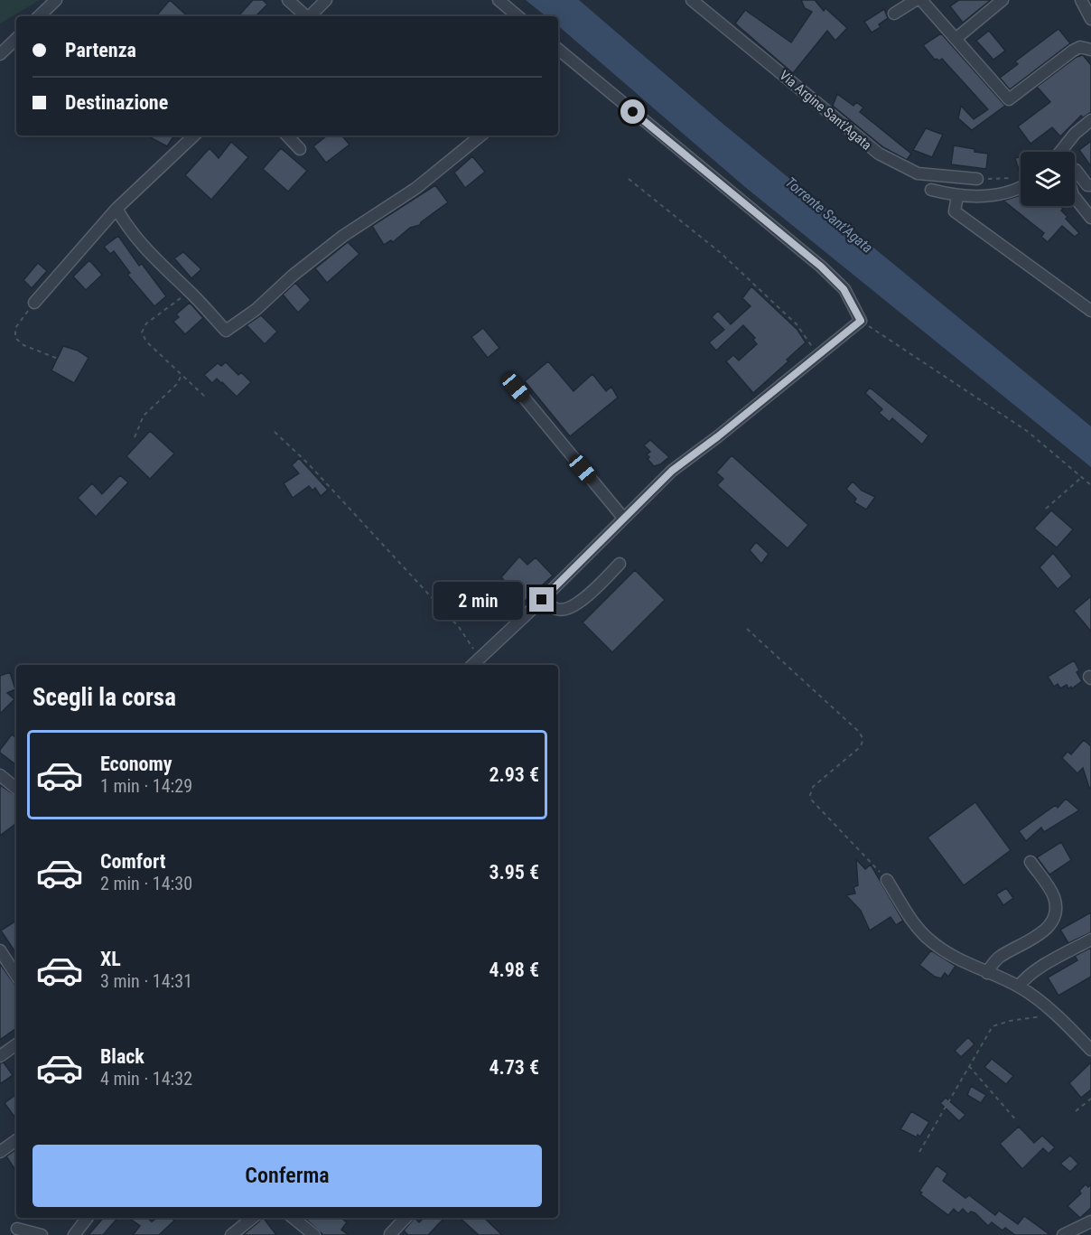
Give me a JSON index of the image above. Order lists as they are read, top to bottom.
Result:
{
  "streets": {
    "street": ["Via Argine Sant'Agata"]
  },
  "water": ["Torrente Sant'Agata"],
  "page": {
    "banner": ["Partenza", "Destinazione"],
    "bubble": "2 min",
    "heading": "Scegli la corsa",
    "list": [
      {
        "name": "Economy",
        "note": "1 min · 14:29",
        "value": "2.93 €"
      },
      {
        "name": "Comfort",
        "note": "2 min · 14:30",
        "value": "3.95 €"
      },
      {
        "name": "XL",
        "note": "3 min · 14:31",
        "value": "4.98 €"
      },
      {
        "name": "Black",
        "note": "4 min · 14:32",
        "value": "4.73 €"
      }
    ],
    "buttons": "Conferma"
  }
}
